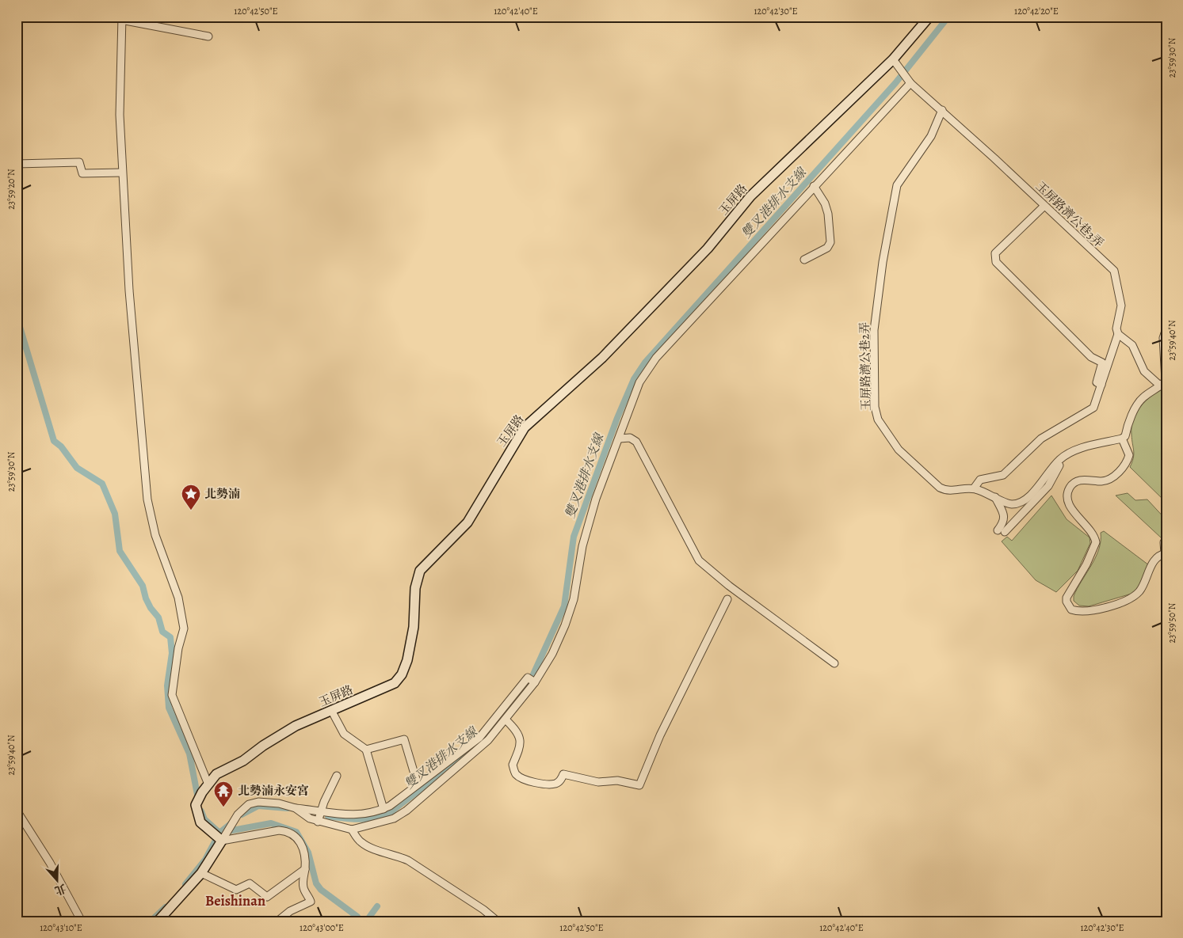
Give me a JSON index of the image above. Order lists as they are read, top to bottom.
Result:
{
  "streets": {
    "street": ["玉屏路", "玉屏路濟公巷3弄", "玉屏路濟公巷2弄"]
  },
  "crossings": [
    ["玉屏路濟公巷3弄", "玉屏路濟公巷2弄"]
  ],
  "districts": ["Beishinan"],
  "water": ["雙叉港排水支線"],
  "places": {
    "place": ["北勢湳"],
    "temple": ["北勢湳永安宮"]
  },
  "north": "bottom",
  "coordinates": [
    "120°42'50\"E",
    "120°42'40\"E",
    "120°42'30\"E",
    "120°42'20\"E",
    "23°59'30\"N",
    "23°59'20\"N",
    "23°59'40\"N",
    "23°59'50\"N",
    "120°43'10\"E",
    "120°43'00\"E"
  ]
}
